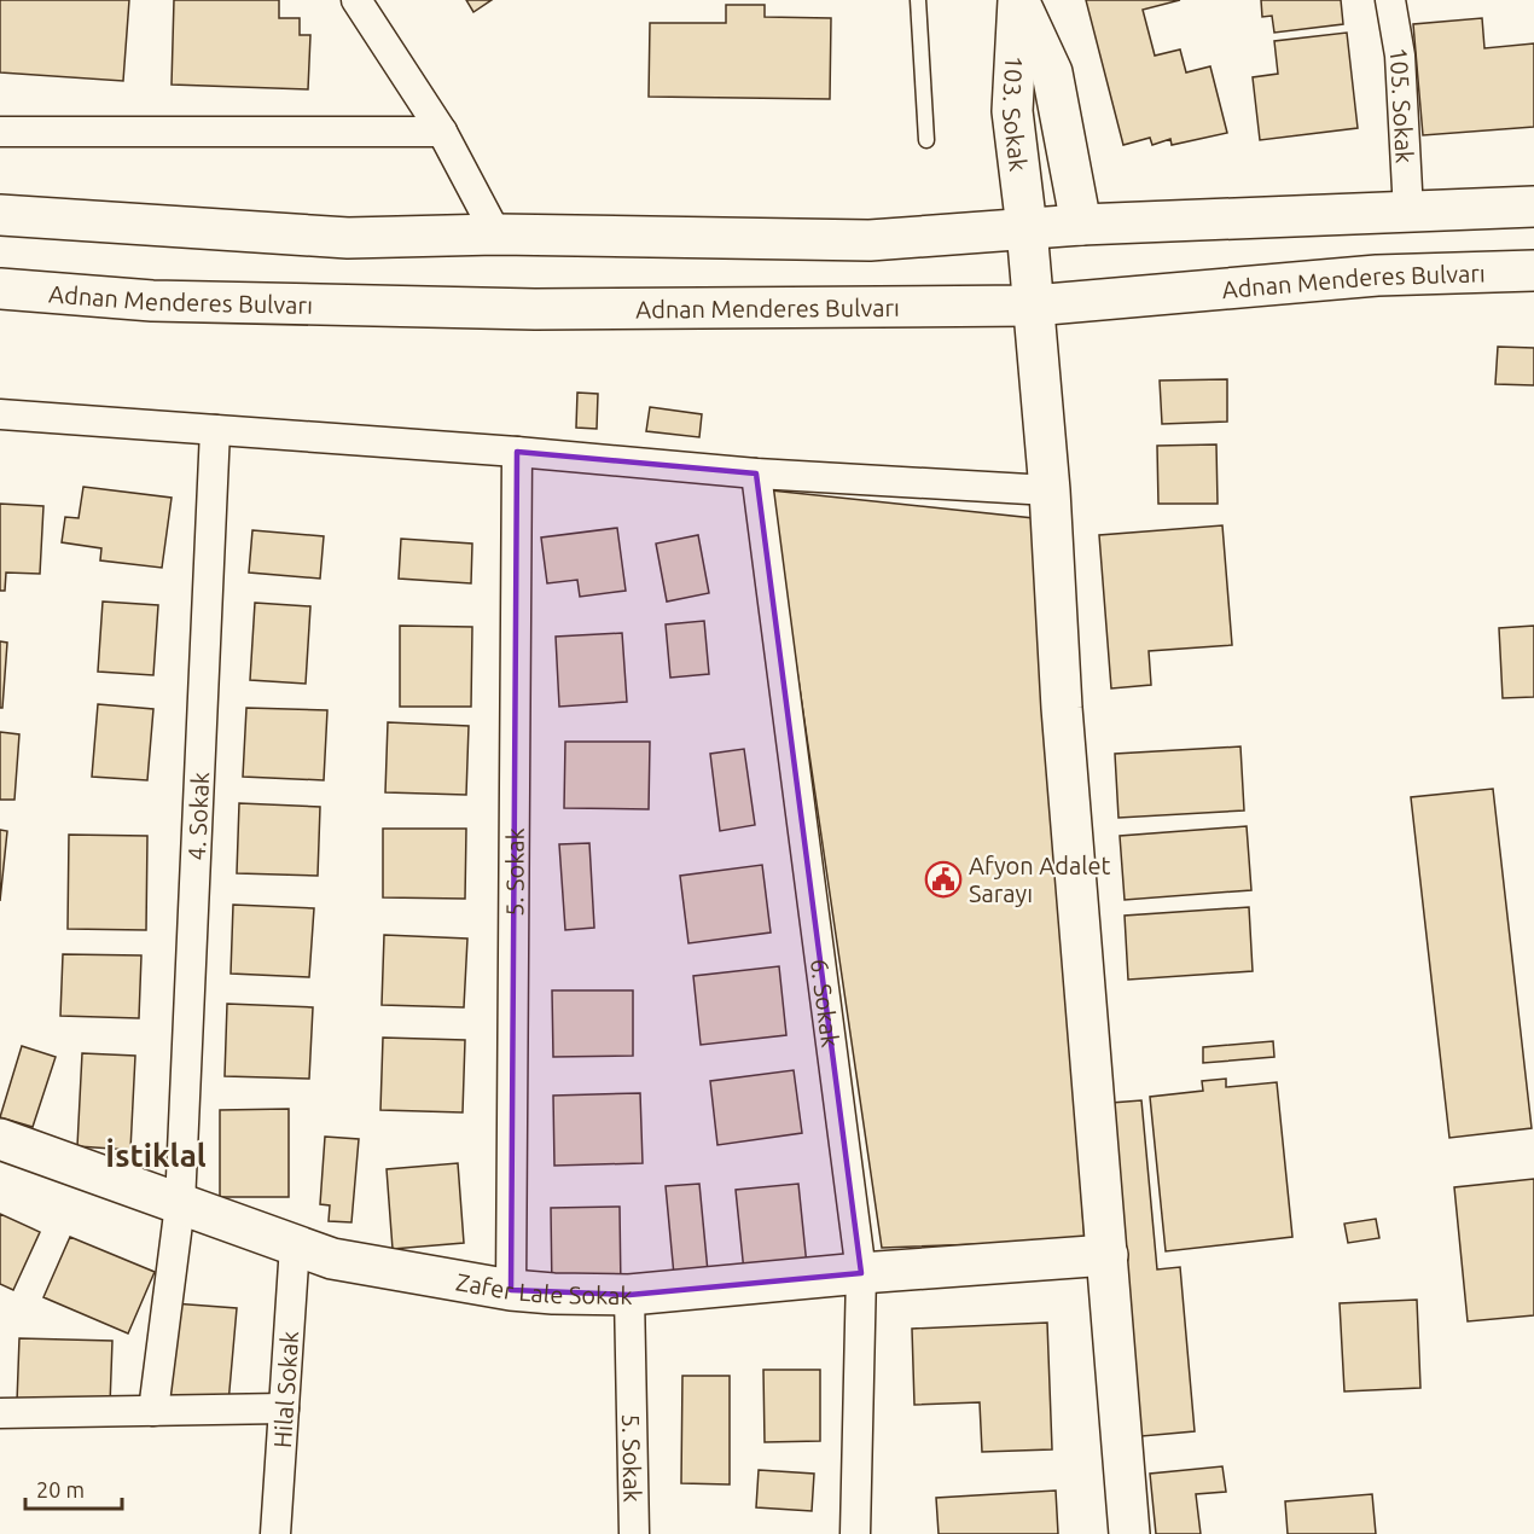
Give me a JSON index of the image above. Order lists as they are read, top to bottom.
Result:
{
  "streets": {
    "main road": ["103. Sokak", "Adnan Menderes Bulvarı", "Zafer Lale Sokak"],
    "street": [
      "105. Sokak",
      "4. Sokak",
      "5. Sokak",
      "6. Sokak",
      "Hilal Sokak"
    ]
  },
  "crossings": [
    ["103. Sokak", "Adnan Menderes Bulvarı"],
    ["103. Sokak", "Zafer Lale Sokak"],
    ["4. Sokak", "Zafer Lale Sokak"],
    ["5. Sokak", "Zafer Lale Sokak"],
    ["6. Sokak", "Zafer Lale Sokak"],
    ["Zafer Lale Sokak", "Hilal Sokak"]
  ],
  "districts": ["İstiklal"],
  "places": {
    "public building": ["Afyon Adalet Sarayı"]
  },
  "scale_bar": "20 m"
}
